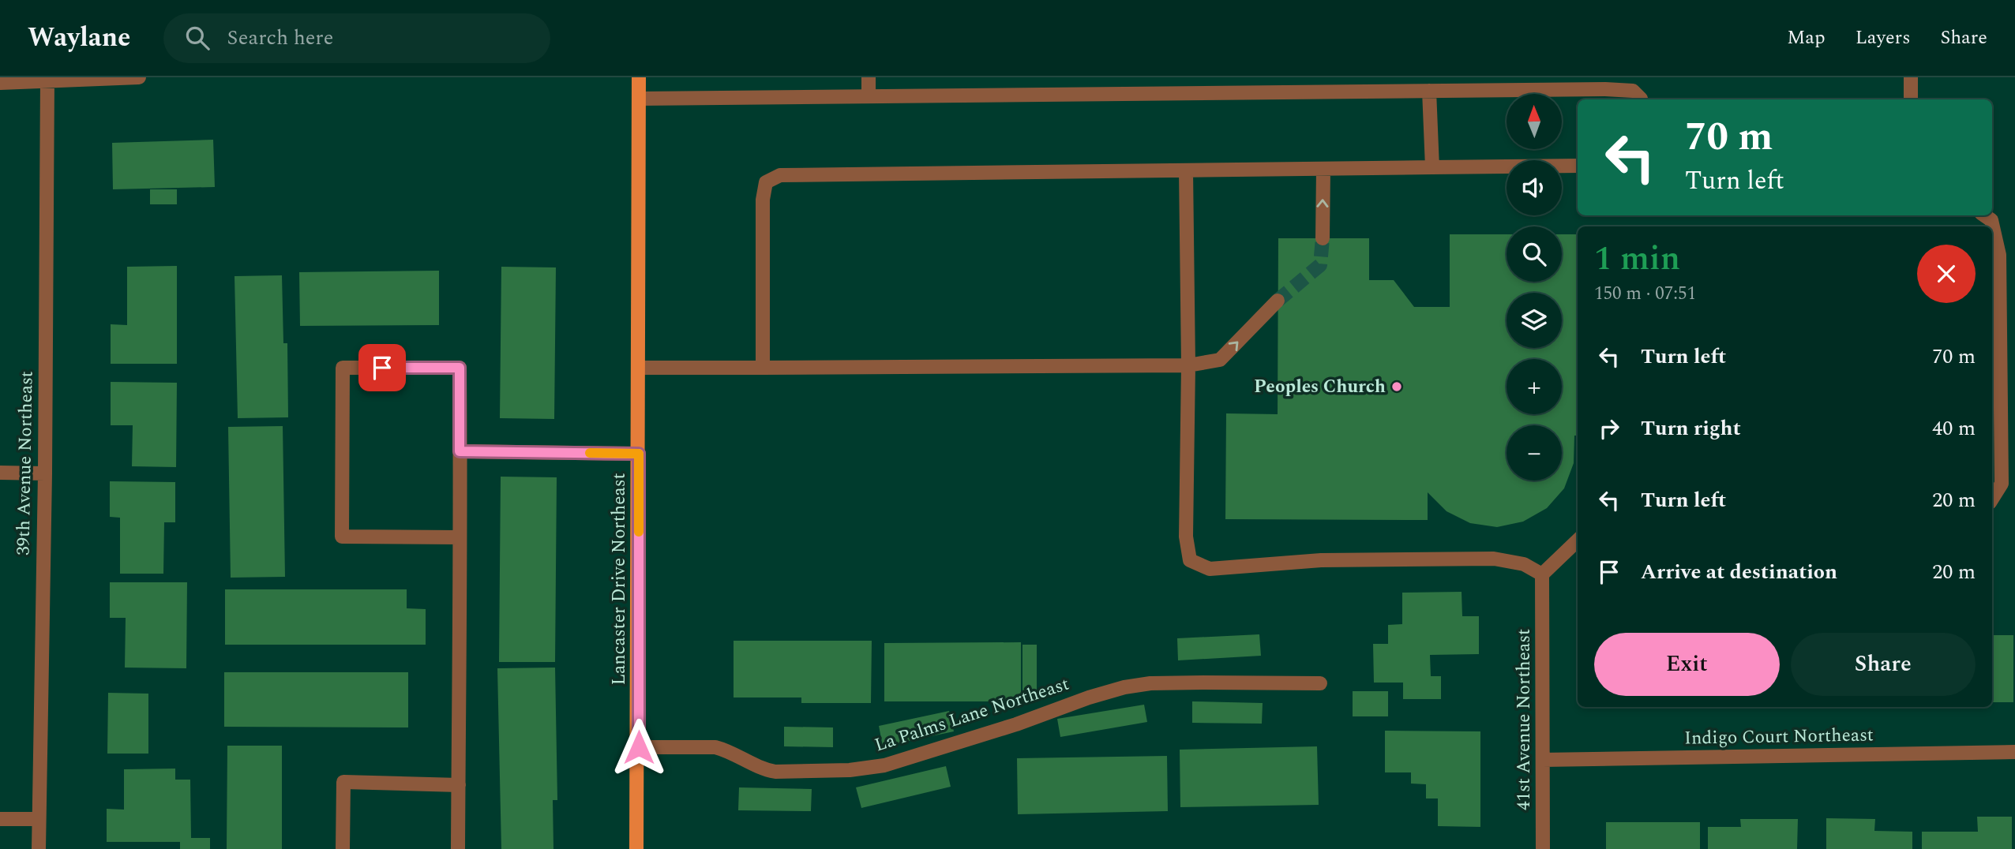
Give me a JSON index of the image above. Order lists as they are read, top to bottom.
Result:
{
  "streets": {
    "main road": ["Lancaster Drive Northeast"],
    "street": [
      "39th Avenue Northeast",
      "La Palms Lane Northeast",
      "41st Avenue Northeast",
      "Indigo Court Northeast"
    ]
  },
  "crossings": [
    ["Lancaster Drive Northeast", "La Palms Lane Northeast"],
    ["41st Avenue Northeast", "Indigo Court Northeast"]
  ],
  "places": ["Peoples Church"],
  "north": "top",
  "page": {
    "header": "Waylane",
    "search": "Search here",
    "nav": ["Map", "Layers", "Share"],
    "map_buttons": ["+", "−"],
    "turn": ["70 m", "Turn left"],
    "heading": ["1 min", "150 m · 07:51"],
    "list": [
      {
        "name": "Turn left",
        "value": "70 m"
      },
      {
        "name": "Turn right",
        "value": "40 m"
      },
      {
        "name": "Turn left",
        "value": "20 m"
      },
      {
        "name": "Arrive at destination",
        "value": "20 m"
      }
    ],
    "buttons": ["Exit", "Share"]
  }
}
